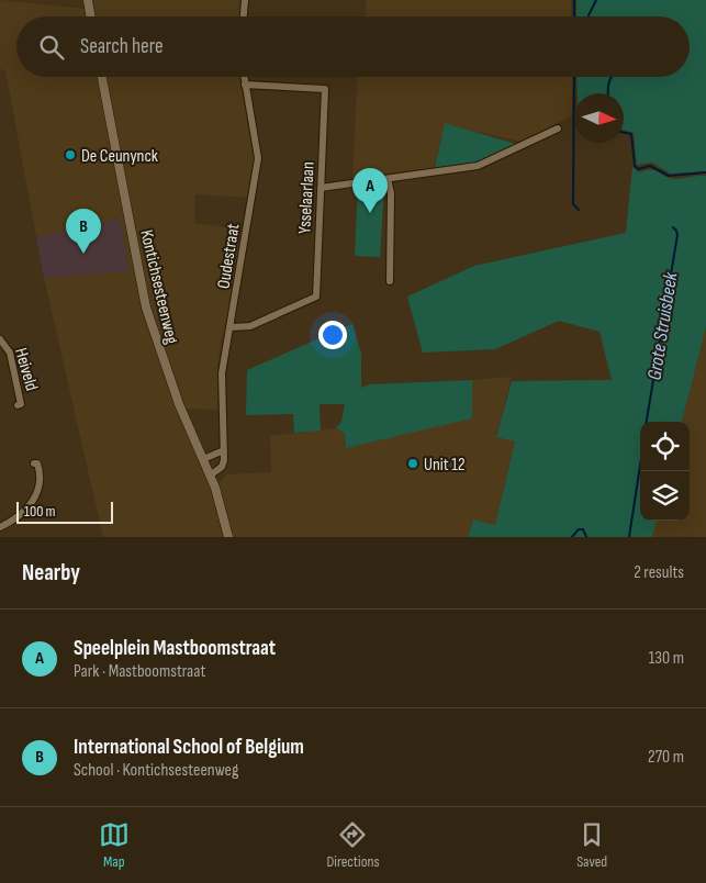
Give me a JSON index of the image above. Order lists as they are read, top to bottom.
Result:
{
  "streets": {
    "street": [
      "Ysselaarlaan",
      "Oudestraat",
      "Kontichsesteenweg",
      "Heiveld"
    ]
  },
  "crossings": [
    ["Ysselaarlaan", "Oudestraat"],
    ["Oudestraat", "Kontichsesteenweg"]
  ],
  "water": ["Grote Struisbeek"],
  "places": ["De Ceunynck", "Unit 12"],
  "scale_bar": "100 m",
  "north": "right",
  "page": {
    "search": "Search here",
    "pins": ["A", "B"],
    "scale": "100 m",
    "heading": ["Nearby", "2 results"],
    "list": [
      {
        "mark": "A",
        "name": "Speelplein Mastboomstraat",
        "note": "Park · Mastboomstraat",
        "value": "130 m"
      },
      {
        "mark": "B",
        "name": "International School of Belgium",
        "note": "School · Kontichsesteenweg",
        "value": "270 m"
      }
    ],
    "nav": ["Map", "Directions", "Saved"]
  }
}
